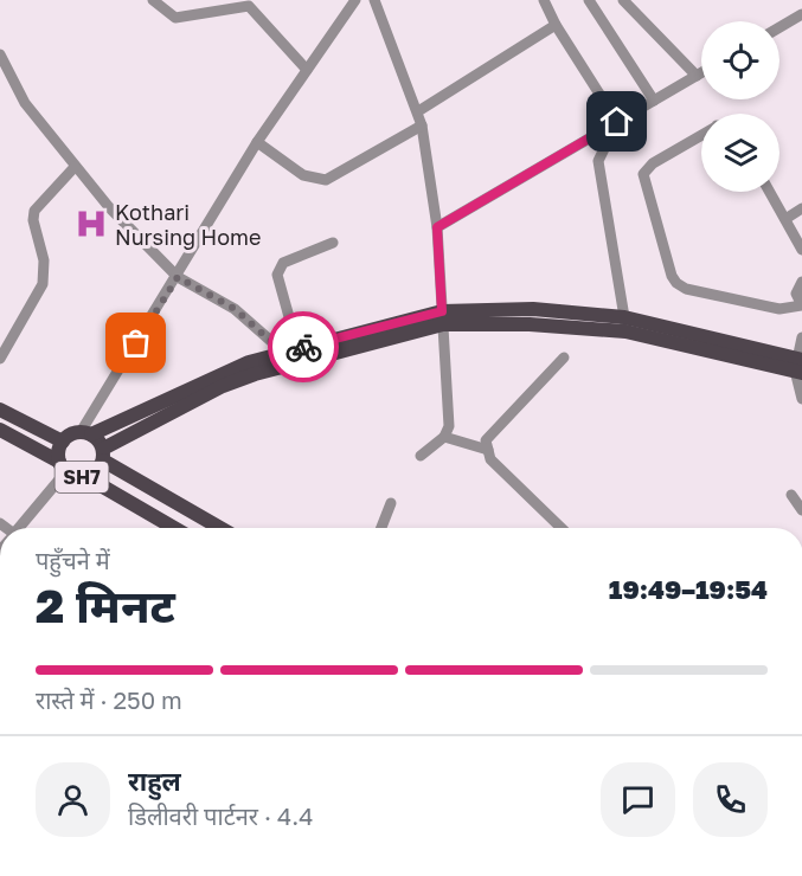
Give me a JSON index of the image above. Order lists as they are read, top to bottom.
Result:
{
  "streets": {
    "main road": ["SH7"]
  },
  "places": {
    "hospital": ["Kothari Nursing Home"]
  },
  "page": {
    "heading": ["2 मिनट", "पहुँचने में", "19:49–19:54"],
    "panel": ["राहुल", "डिलीवरी पार्टनर · 4.4"],
    "bar": "रास्ते में · 250 m"
  }
}
